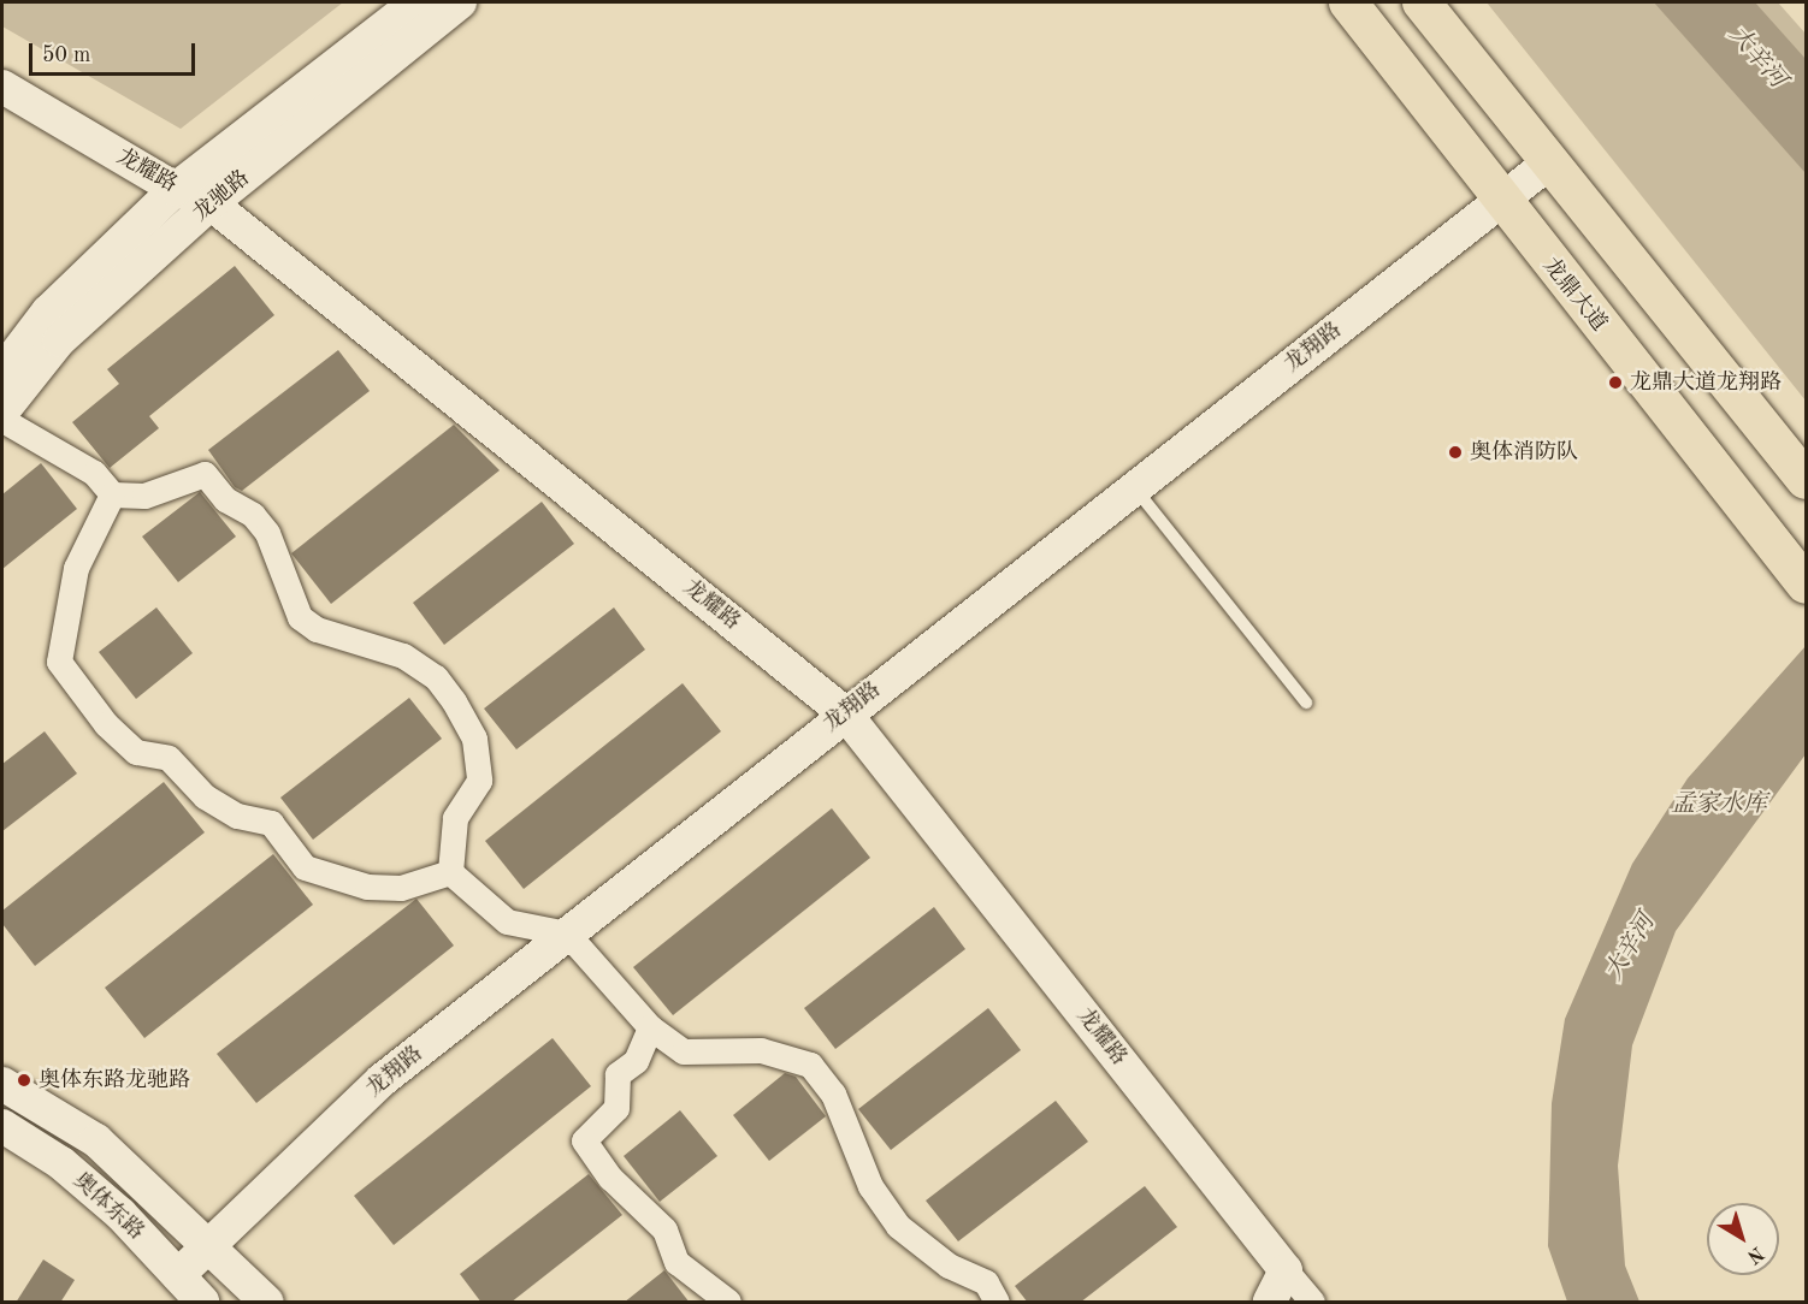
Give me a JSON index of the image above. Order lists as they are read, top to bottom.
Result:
{
  "streets": {
    "main road": ["龙鼎大道"],
    "street": [
      "龙耀路",
      "龙驰路",
      "龙翔路",
      "奥体东路"
    ]
  },
  "crossings": [
    ["龙耀路", "龙驰路"],
    ["龙耀路", "龙翔路"],
    ["龙鼎大道", "龙翔路"],
    ["龙翔路", "奥体东路"]
  ],
  "water": ["大辛河", "孟家水库"],
  "places": ["龙鼎大道龙翔路", "奥体消防队", "奥体东路龙驰路"],
  "scale_bar": "50 m",
  "north": "bottom right"
}
